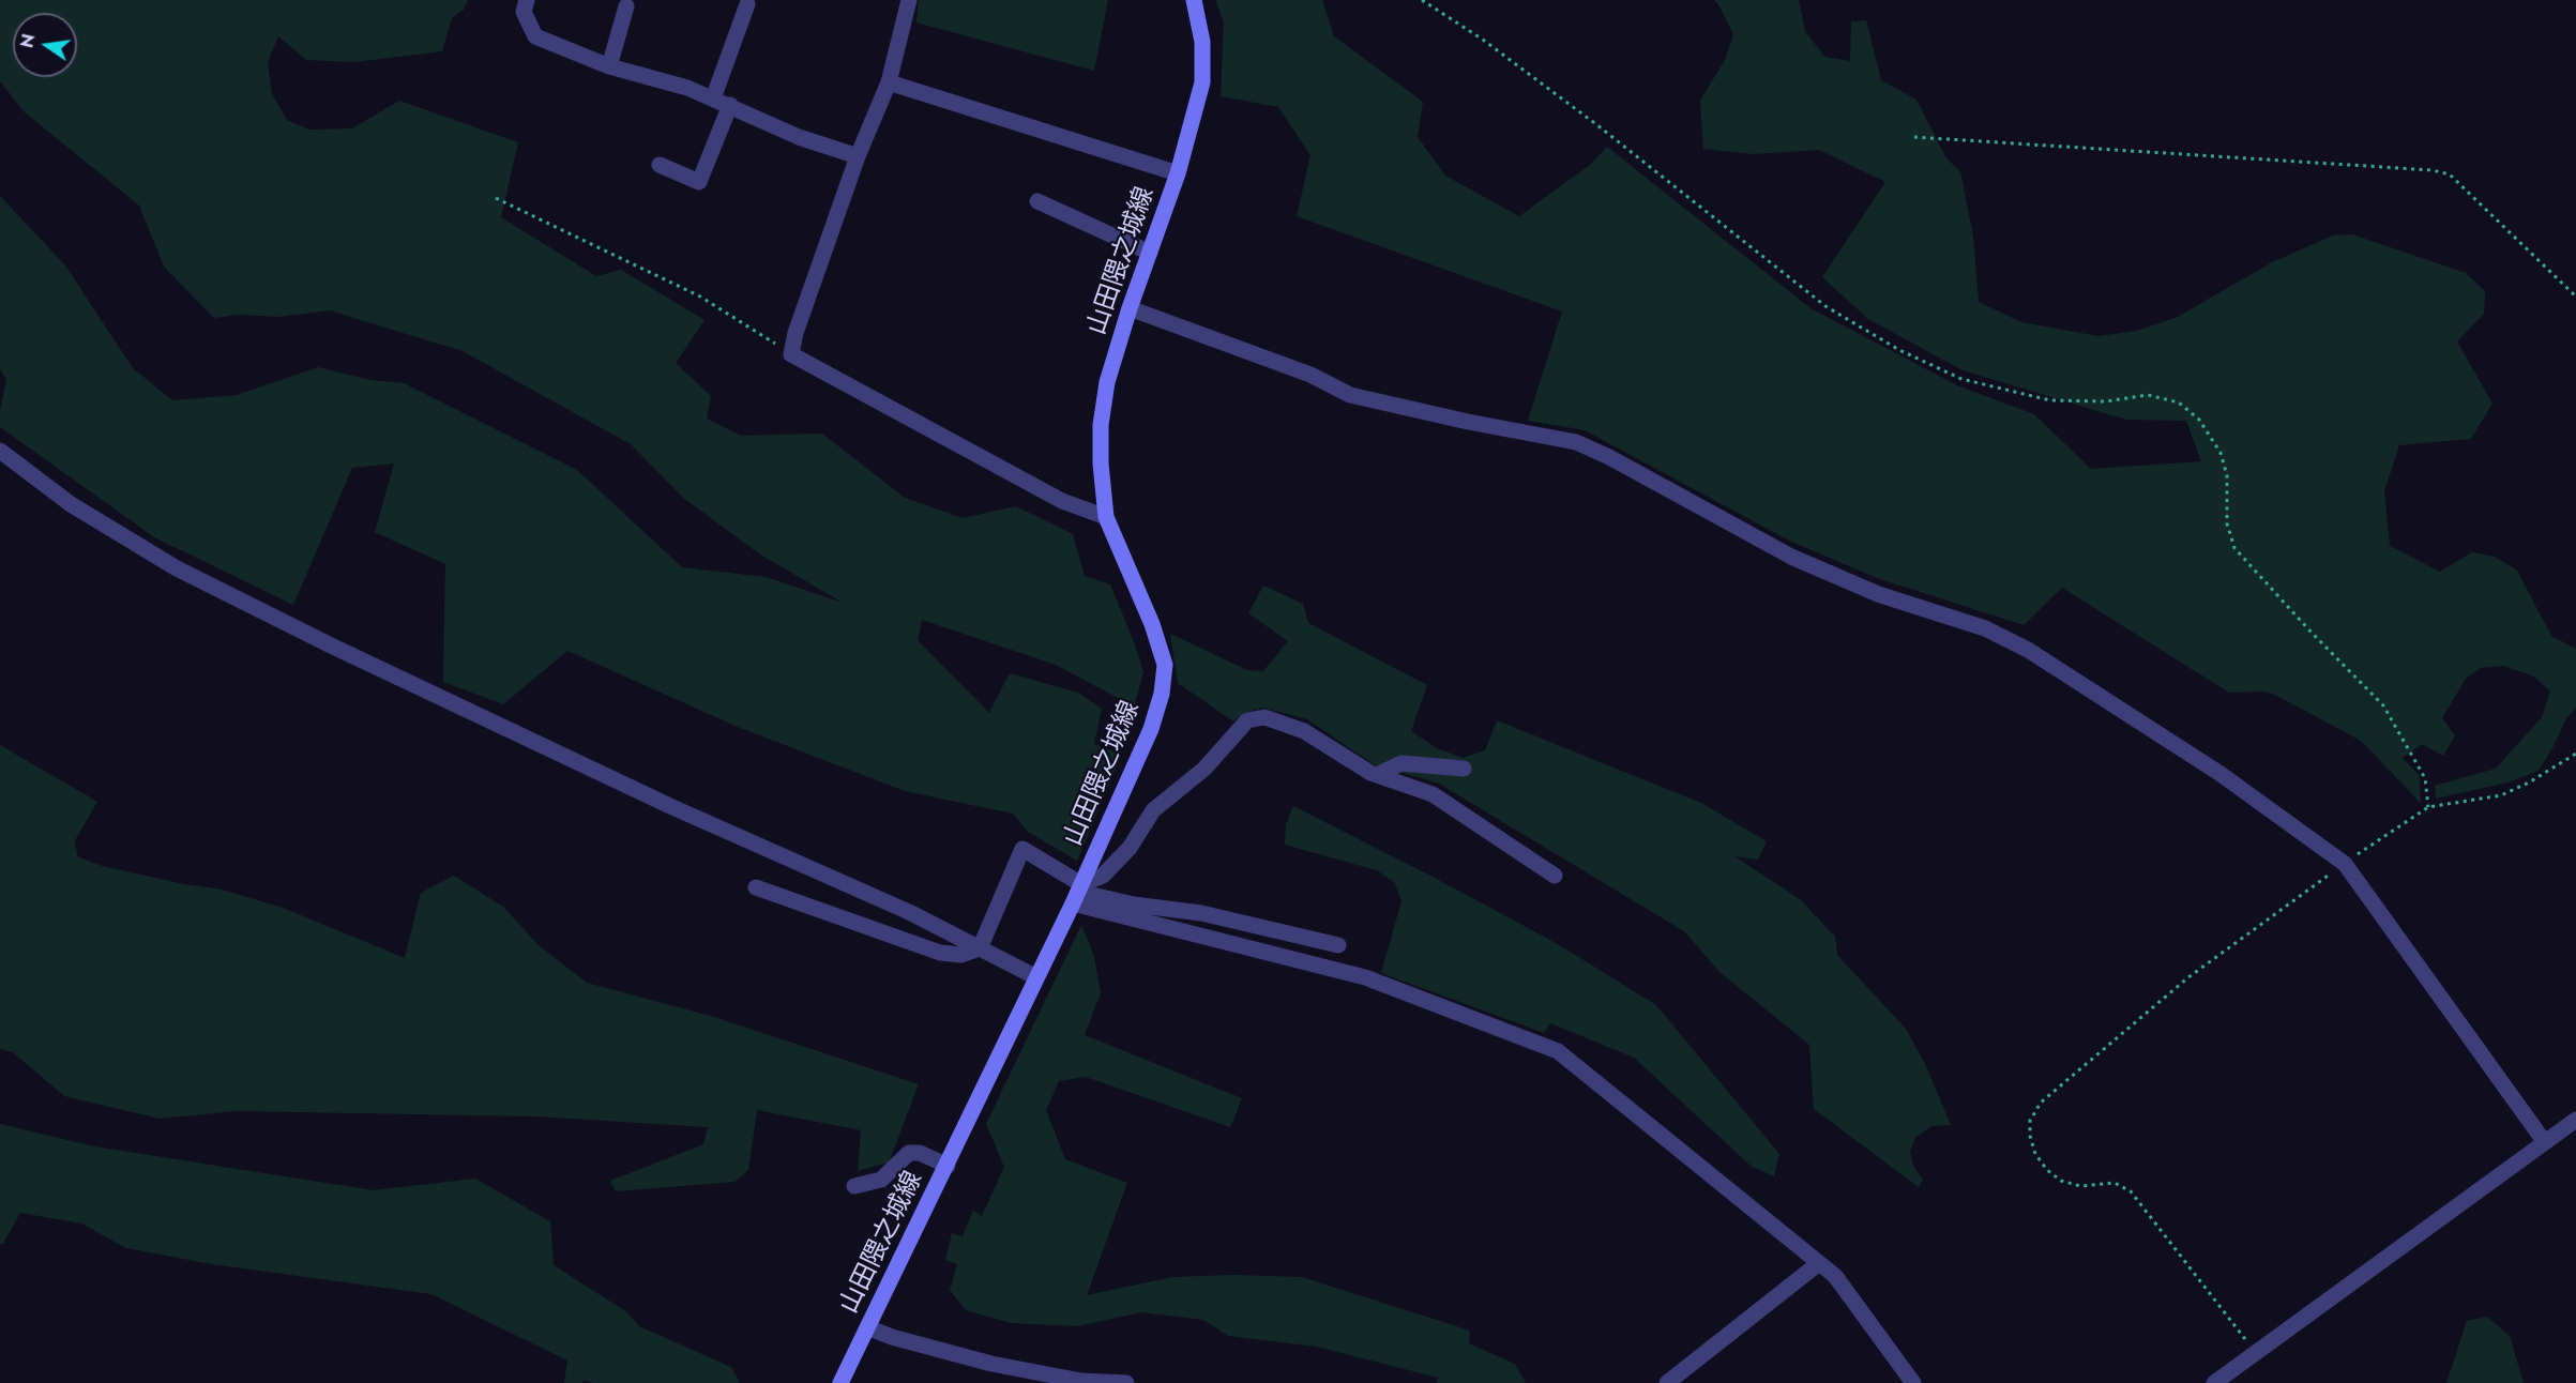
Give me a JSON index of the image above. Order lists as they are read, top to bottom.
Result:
{
  "streets": {
    "main road": ["山田隈之城線"]
  },
  "north": "left"
}
